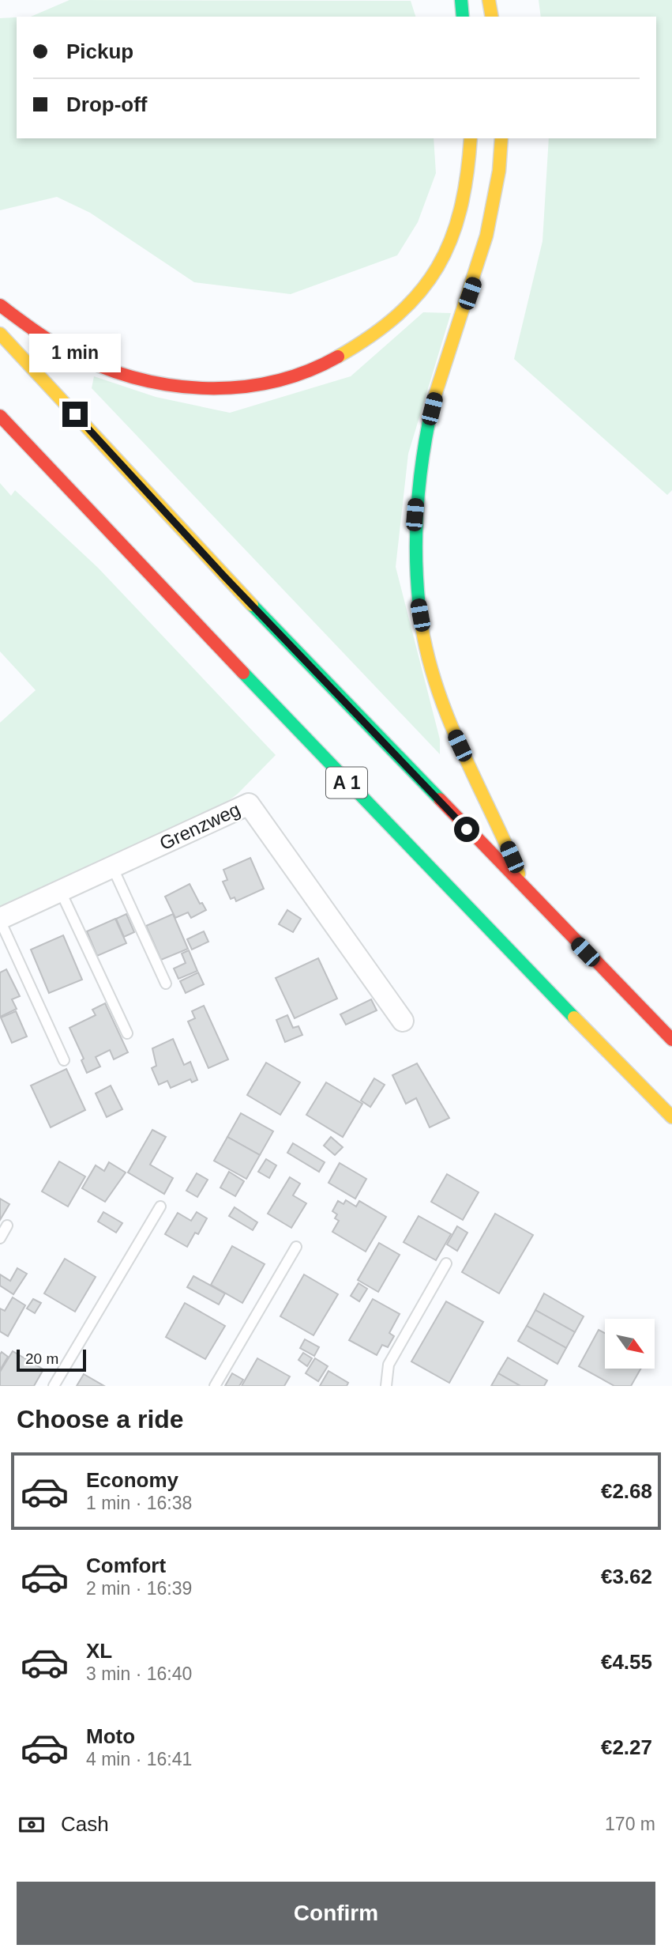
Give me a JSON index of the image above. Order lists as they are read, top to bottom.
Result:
{
  "streets": {
    "highway": ["A 1"],
    "street": ["Grenzweg"]
  },
  "scale_bar": "20 m",
  "north": "bottom right",
  "page": {
    "banner": ["Pickup", "Drop-off"],
    "bubble": "1 min",
    "scale": "20 m",
    "heading": "Choose a ride",
    "list": [
      {
        "name": "Economy",
        "note": "1 min · 16:38",
        "value": "€2.68"
      },
      {
        "name": "Comfort",
        "note": "2 min · 16:39",
        "value": "€3.62"
      },
      {
        "name": "XL",
        "note": "3 min · 16:40",
        "value": "€4.55"
      },
      {
        "name": "Moto",
        "note": "4 min · 16:41",
        "value": "€2.27"
      }
    ],
    "pay": ["Cash", "170 m"],
    "buttons": "Confirm"
  }
}
